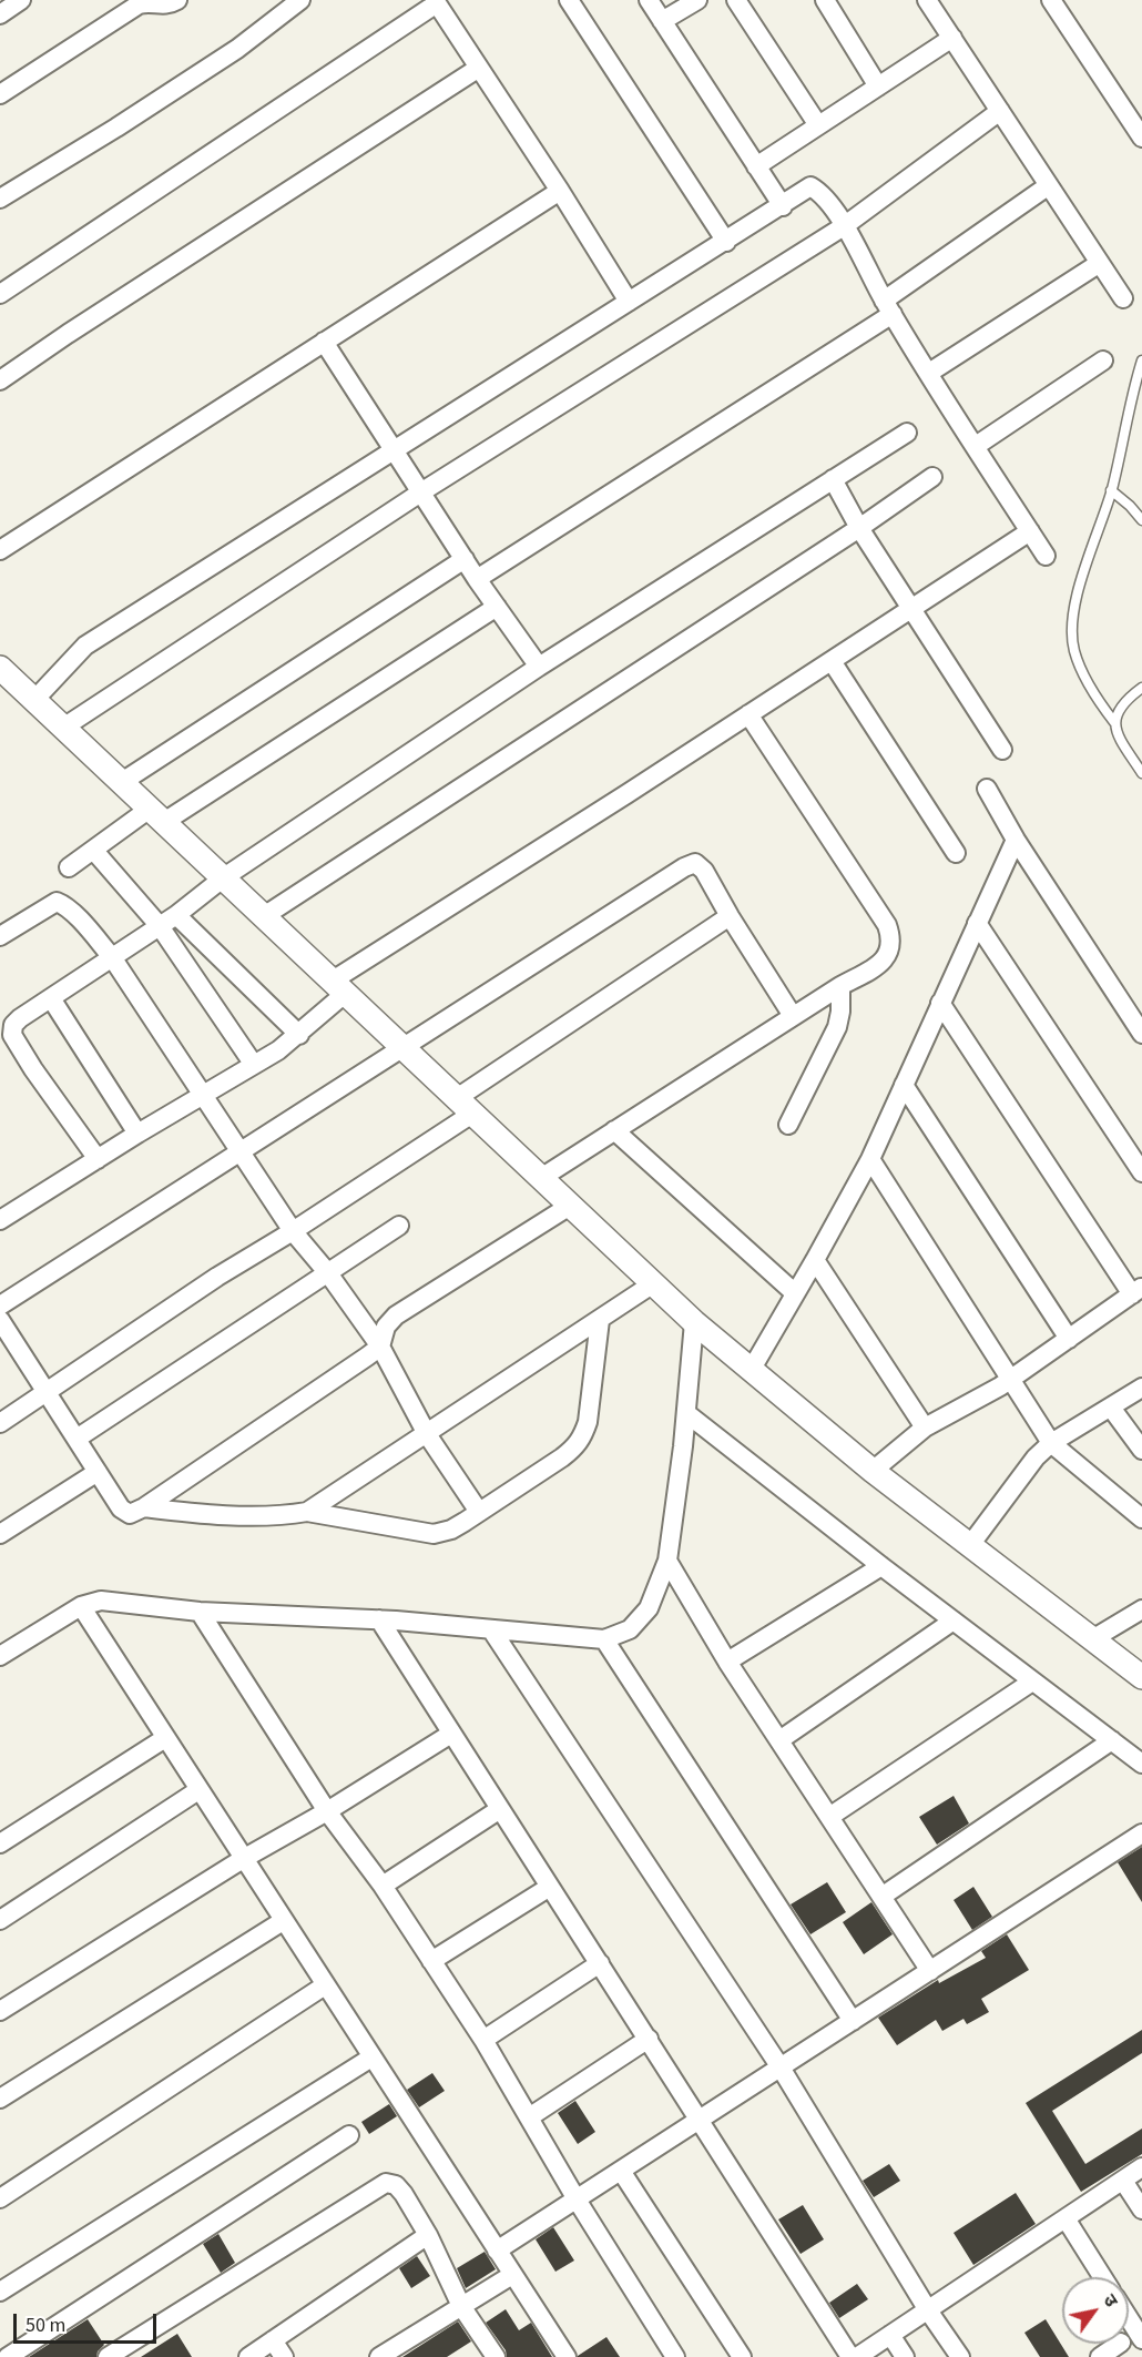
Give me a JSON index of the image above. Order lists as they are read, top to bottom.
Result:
{
  "scale_bar": "50 m",
  "north": "top right"
}
